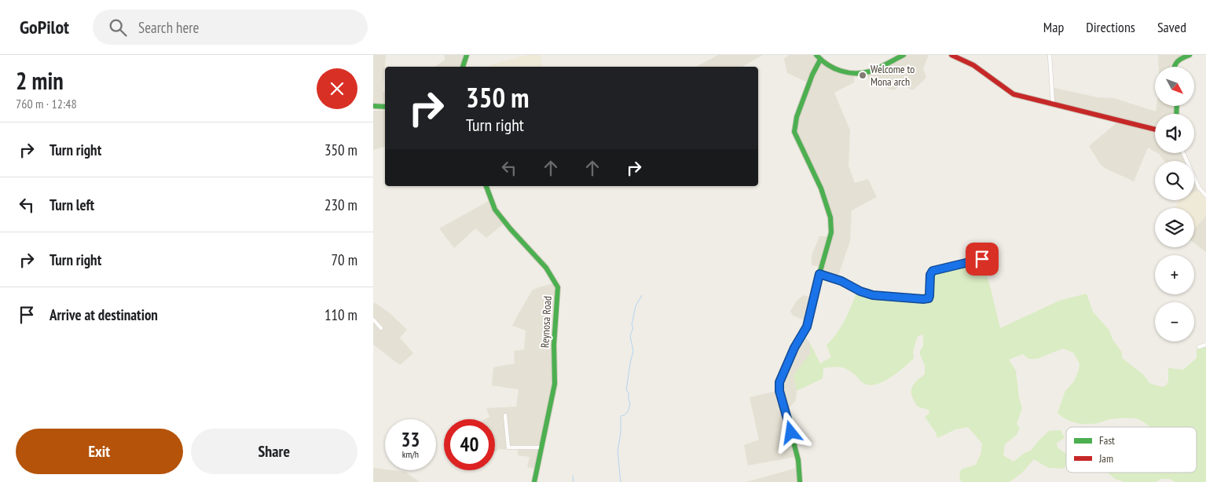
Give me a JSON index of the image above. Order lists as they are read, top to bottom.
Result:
{
  "streets": {
    "street": ["Reynosa Road"]
  },
  "places": ["Welcome to Mona arch"],
  "legend": ["Fast", "Jam"],
  "north": "bottom right",
  "page": {
    "header": "GoPilot",
    "search": "Search here",
    "nav": ["Map", "Directions", "Saved"],
    "heading": ["2 min", "760 m · 12:48"],
    "map_buttons": ["+", "−"],
    "turn": ["350 m", "Turn right"],
    "list": [
      {
        "name": "Turn right",
        "value": "350 m"
      },
      {
        "name": "Turn left",
        "value": "230 m"
      },
      {
        "name": "Turn right",
        "value": "70 m"
      },
      {
        "name": "Arrive at destination",
        "value": "110 m"
      }
    ],
    "speed": "33 km/h",
    "limit": "40",
    "buttons": ["Exit", "Share"]
  }
}
